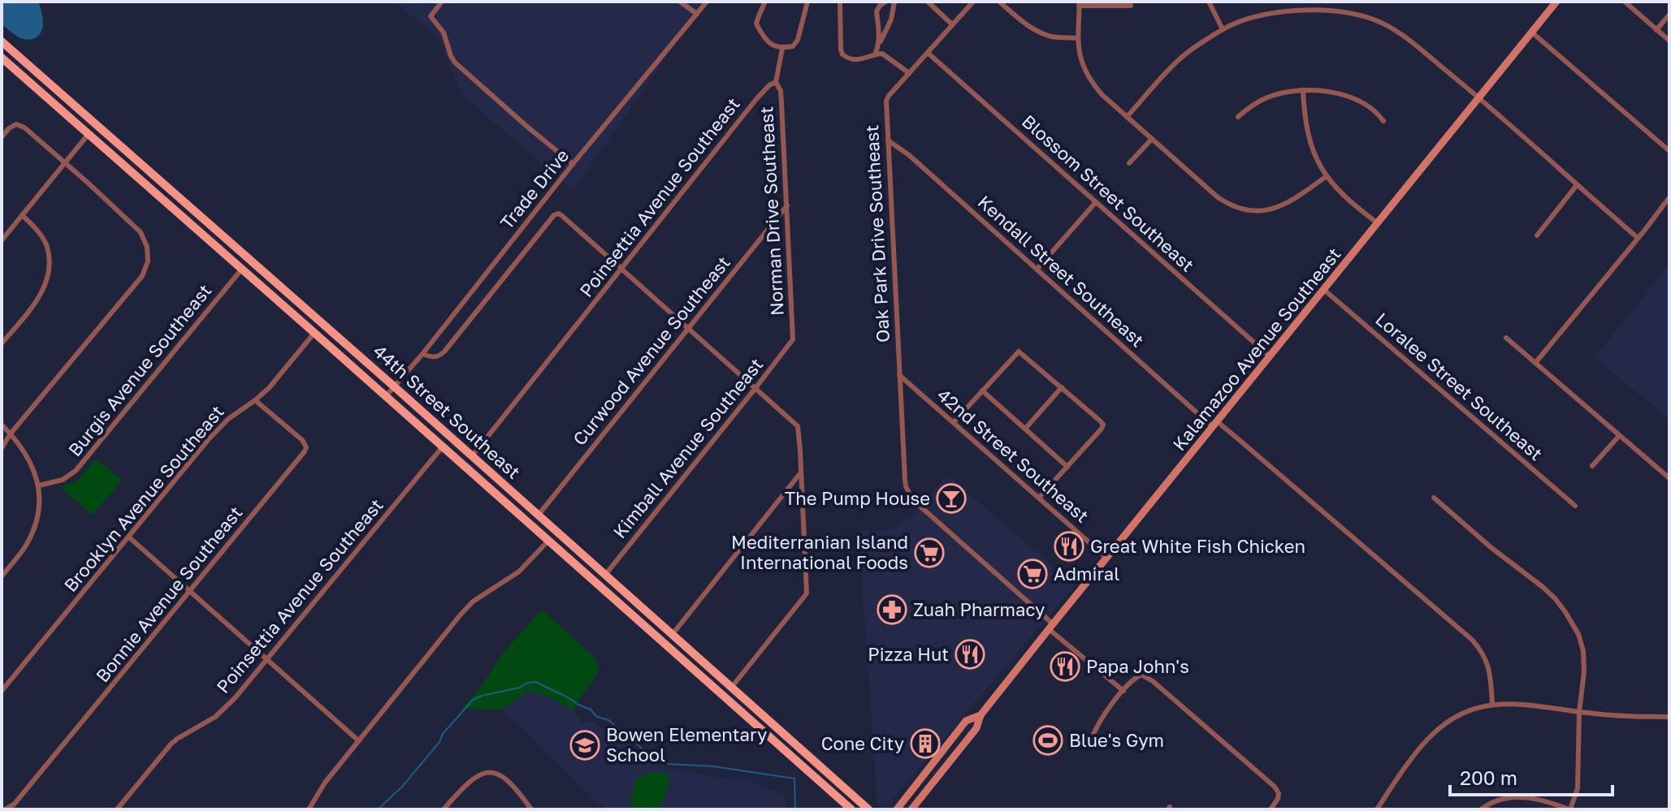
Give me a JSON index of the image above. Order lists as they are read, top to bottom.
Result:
{
  "streets": {
    "main road": ["Kalamazoo Avenue Southeast", "44th Street Southeast"],
    "street": [
      "Trade Drive",
      "Blossom Street Southeast",
      "Poinsettia Avenue Southeast",
      "Norman Drive Southeast",
      "Oak Park Drive Southeast",
      "Kendall Street Southeast",
      "Curwood Avenue Southeast",
      "Burgis Avenue Southeast",
      "Loralee Street Southeast",
      "Kimball Avenue Southeast",
      "42nd Street Southeast",
      "Brooklyn Avenue Southeast",
      "Bonnie Avenue Southeast"
    ]
  },
  "crossings": [
    ["Trade Drive", "44th Street Southeast"],
    ["Blossom Street Southeast", "Oak Park Drive Southeast"],
    ["Blossom Street Southeast", "Kalamazoo Avenue Southeast"],
    ["Poinsettia Avenue Southeast", "Norman Drive Southeast"],
    ["Poinsettia Avenue Southeast", "44th Street Southeast"],
    ["Norman Drive Southeast", "Curwood Avenue Southeast"],
    ["Norman Drive Southeast", "Kimball Avenue Southeast"],
    ["Oak Park Drive Southeast", "Kendall Street Southeast"],
    ["Oak Park Drive Southeast", "Kalamazoo Avenue Southeast"],
    ["Oak Park Drive Southeast", "42nd Street Southeast"],
    ["Kendall Street Southeast", "Kalamazoo Avenue Southeast"],
    ["Kalamazoo Avenue Southeast", "Loralee Street Southeast"],
    ["Kalamazoo Avenue Southeast", "42nd Street Southeast"],
    ["Curwood Avenue Southeast", "44th Street Southeast"],
    ["Burgis Avenue Southeast", "44th Street Southeast"],
    ["44th Street Southeast", "Kimball Avenue Southeast"],
    ["44th Street Southeast", "Brooklyn Avenue Southeast"],
    ["Brooklyn Avenue Southeast", "Bonnie Avenue Southeast"]
  ],
  "places": {
    "bar": ["The Pump House"],
    "restaurant": ["Great White Fish Chicken", "Pizza Hut", "Papa John's"],
    "supermarket": ["Mediterranian Island International Foods", "Admiral"],
    "pharmacy": ["Zuah Pharmacy"],
    "sports": ["Blue's Gym"],
    "building": ["Cone City"],
    "school or university": ["Bowen Elementary School"]
  },
  "scale_bar": "200 m"
}
